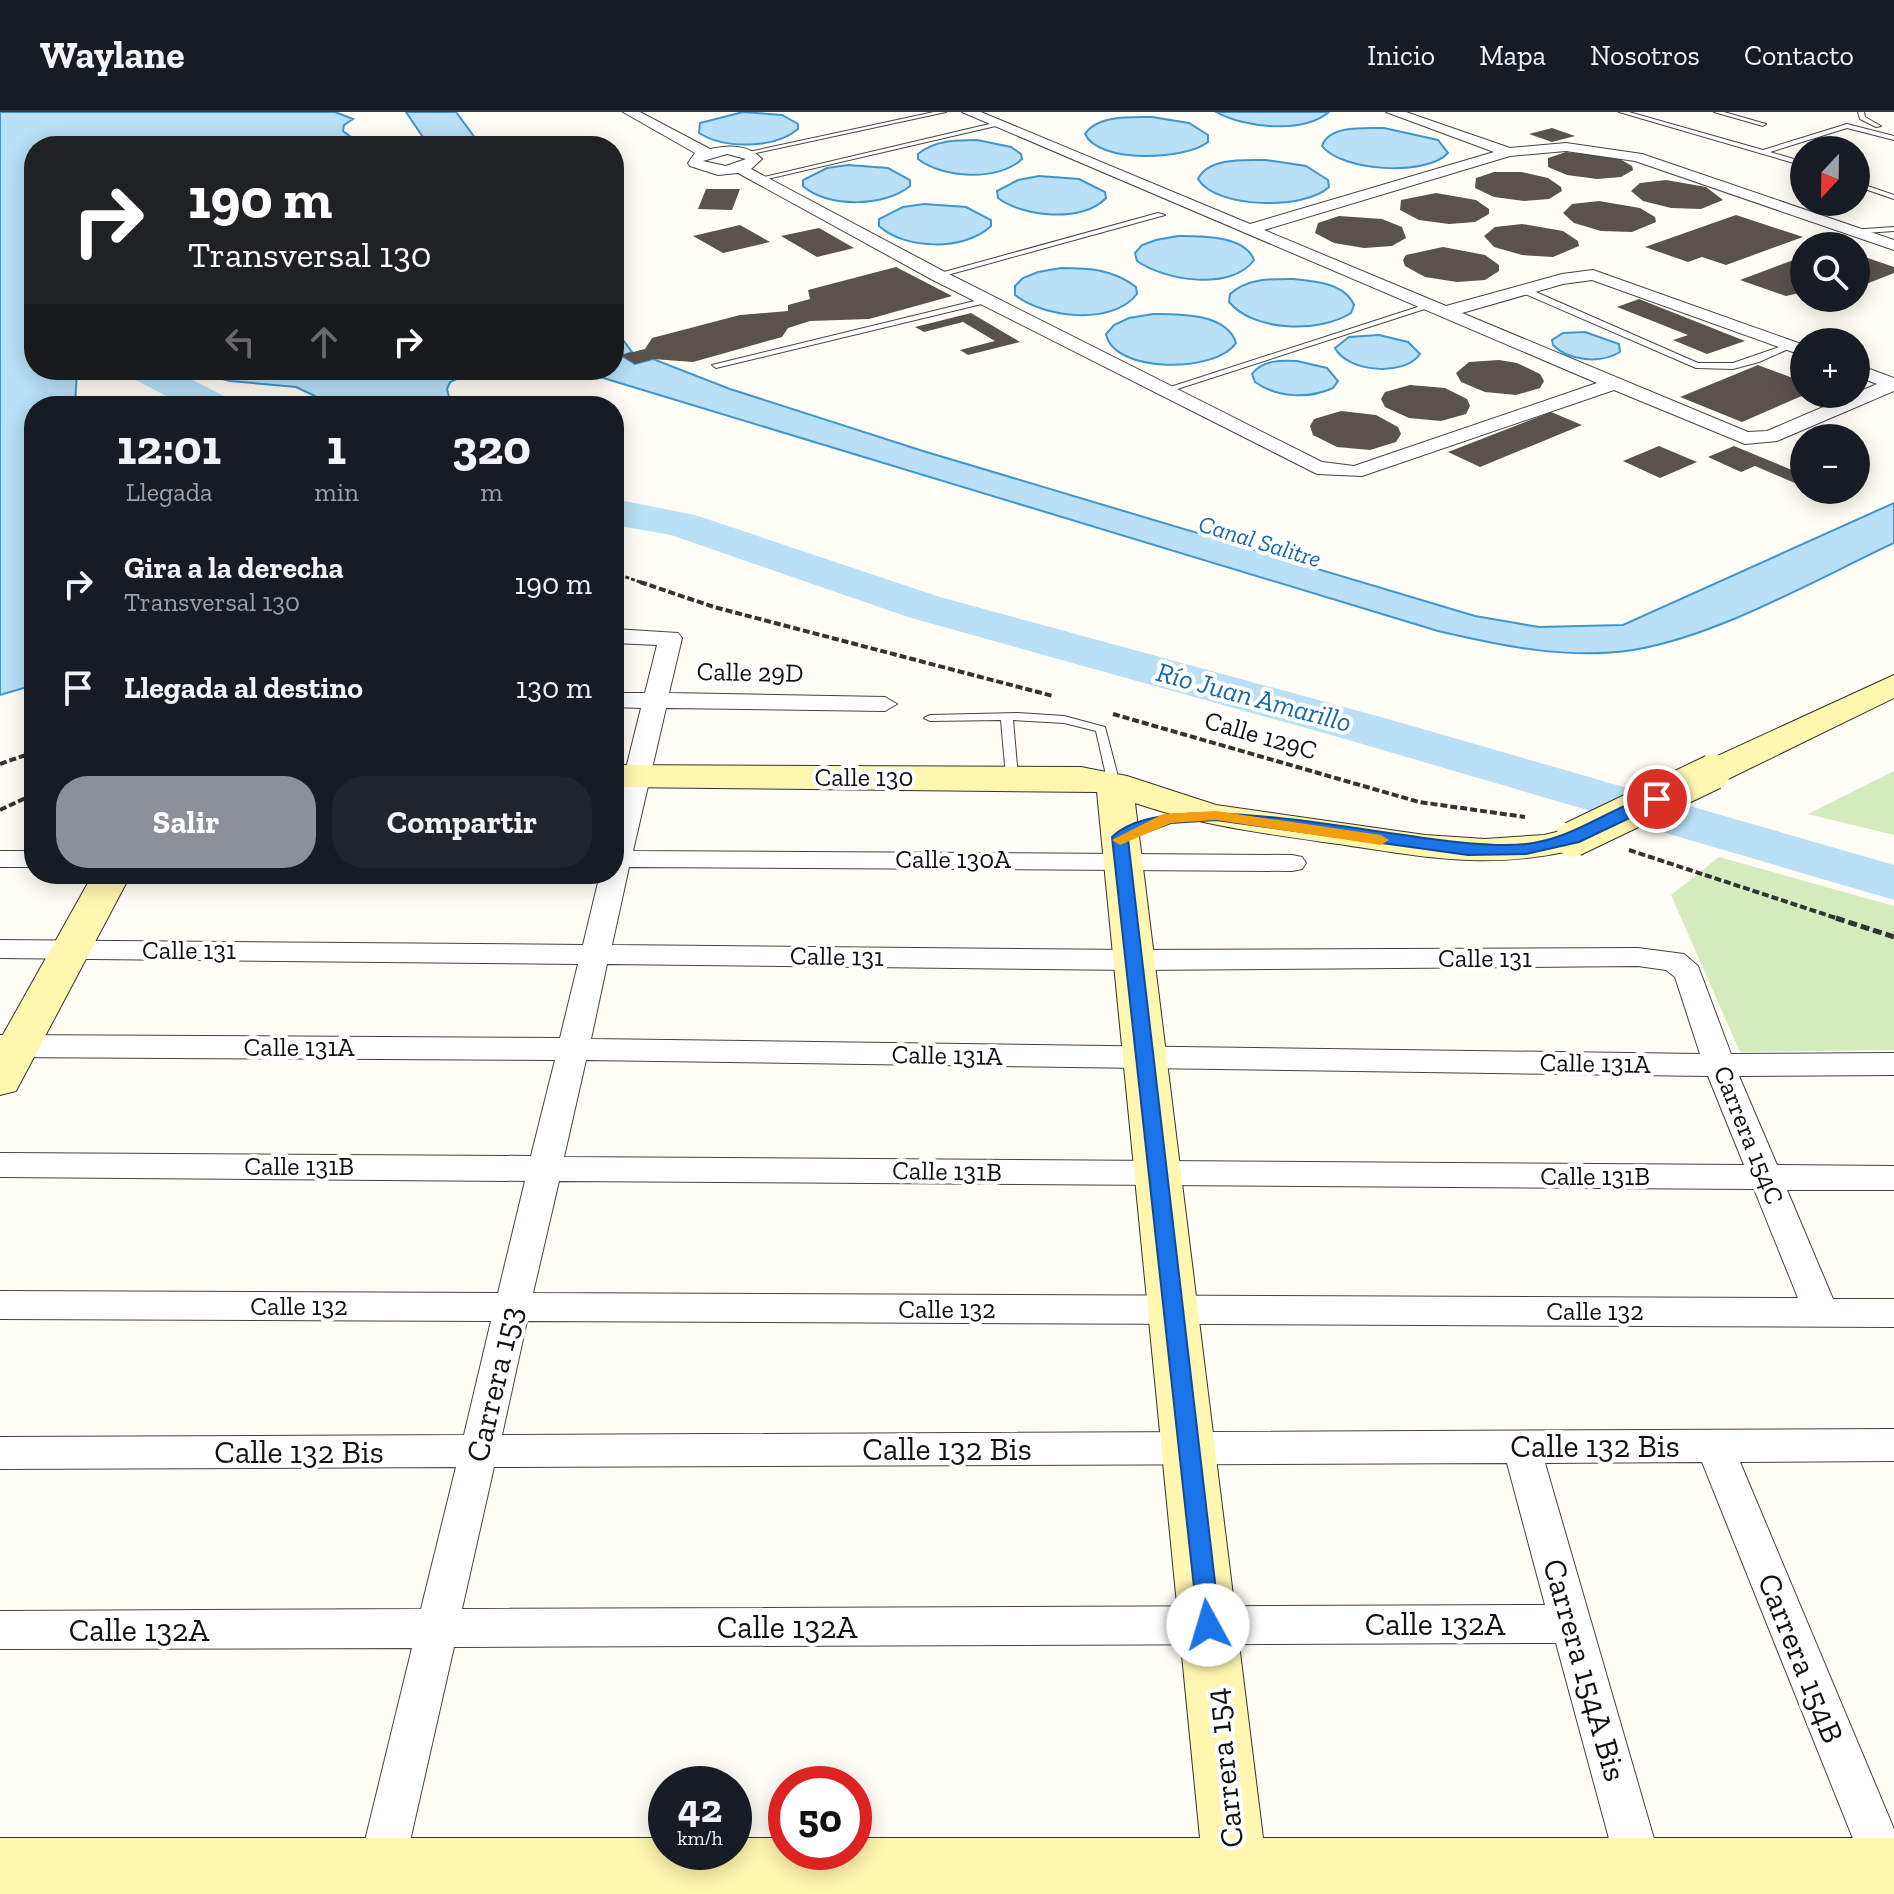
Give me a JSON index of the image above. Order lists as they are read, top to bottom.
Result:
{
  "streets": {
    "main road": ["Calle 130", "Carrera 154"],
    "street": [
      "Calle 29D",
      "Calle 130A",
      "Calle 131",
      "Calle 131A",
      "Carrera 154C",
      "Calle 131B",
      "Calle 132",
      "Carrera 153",
      "Calle 132 Bis",
      "Calle 132A",
      "Carrera 154B",
      "Carrera 154A Bis"
    ],
    "path": ["Calle 129C"]
  },
  "crossings": [
    ["Calle 29D", "Carrera 153"],
    ["Calle 130", "Carrera 153"],
    ["Calle 130", "Carrera 154"],
    ["Calle 130A", "Carrera 154"],
    ["Calle 131", "Carrera 154C"],
    ["Calle 131", "Carrera 153"],
    ["Calle 131", "Carrera 154"],
    ["Calle 131A", "Carrera 154C"],
    ["Calle 131A", "Carrera 153"],
    ["Calle 131A", "Carrera 154"],
    ["Carrera 154C", "Calle 131B"],
    ["Carrera 154C", "Calle 132"],
    ["Calle 131B", "Carrera 153"],
    ["Calle 131B", "Carrera 154"],
    ["Calle 132", "Carrera 153"],
    ["Calle 132", "Carrera 154"],
    ["Carrera 153", "Calle 132 Bis"],
    ["Carrera 153", "Calle 132A"],
    ["Calle 132 Bis", "Carrera 154B"],
    ["Calle 132 Bis", "Carrera 154A Bis"],
    ["Calle 132 Bis", "Carrera 154"],
    ["Calle 132A", "Carrera 154A Bis"],
    ["Calle 132A", "Carrera 154"]
  ],
  "water": ["Canal Salitre", "Río Juan Amarillo"],
  "north": "bottom",
  "page": {
    "header": "Waylane",
    "nav": [
      "Inicio",
      "Mapa",
      "Nosotros",
      "Contacto"
    ],
    "map_buttons": ["+", "−"],
    "turn": ["190 m", "Transversal 130"],
    "eta": [
      "12:01",
      "Llegada",
      "1",
      "min",
      "320",
      "m"
    ],
    "list": [
      {
        "name": "Gira a la derecha",
        "note": "Transversal 130",
        "value": "190 m"
      },
      {
        "name": "Llegada al destino",
        "value": "130 m"
      }
    ],
    "buttons": ["Salir", "Compartir"],
    "speed": "42 km/h",
    "limit": "50"
  }
}
